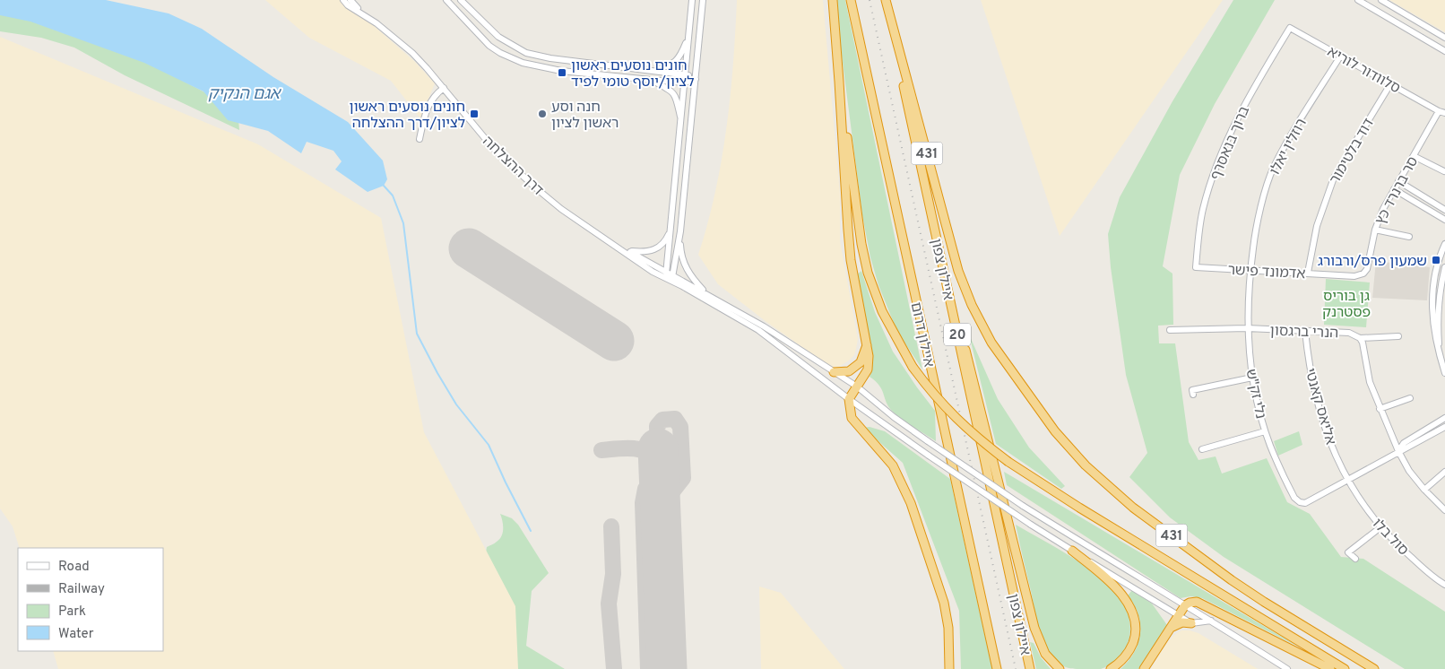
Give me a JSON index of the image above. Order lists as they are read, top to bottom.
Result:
{
  "streets": {
    "highway": [
      "431",
      "איילון צפון",
      "איילון דרום",
      "20"
    ],
    "street": [
      "סלוודור לוריא",
      "ברוך בנאסרף",
      "רוזלין יאלו",
      "דוד בלטימור",
      "דרך ההצלחה",
      "סר ברנרד כץ",
      "אדמונד פישר",
      "הנרי ברגסון",
      "נלי זק\"ש",
      "אליאס קאנטי",
      "סול בלו"
    ]
  },
  "crossings": [
    ["סלוודור לוריא", "ברוך בנאסרף"],
    ["סלוודור לוריא", "רוזלין יאלו"],
    ["סלוודור לוריא", "דוד בלטימור"],
    ["סלוודור לוריא", "סר ברנרד כץ"],
    ["ברוך בנאסרף", "אדמונד פישר"],
    ["רוזלין יאלו", "אדמונד פישר"],
    ["רוזלין יאלו", "נלי זק\"ש"],
    ["דוד בלטימור", "אדמונד פישר"],
    ["431", "איילון צפון"],
    ["סר ברנרד כץ", "אדמונד פישר"],
    ["אדמונד פישר", "נלי זק\"ש"],
    ["הנרי ברגסון", "נלי זק\"ש"],
    ["הנרי ברגסון", "אליאס קאנטי"],
    ["נלי זק\"ש", "אליאס קאנטי"],
    ["נלי זק\"ש", "סול בלו"],
    ["אליאס קאנטי", "סול בלו"]
  ],
  "water": ["אגם הנקיק"],
  "parks": ["גן בוריס פסטרנק"],
  "places": {
    "transit": ["חונים נוסעים ראשון לציון/יוסף טומי לפיד", "חונים נוסעים ראשון לציון/דרך ההצלחה", "שמעון פרס/ורבורג"],
    "other": ["חנה וסע ראשון לציון"]
  },
  "legend": [
    "Road",
    "Railway",
    "Park",
    "Water"
  ]
}
